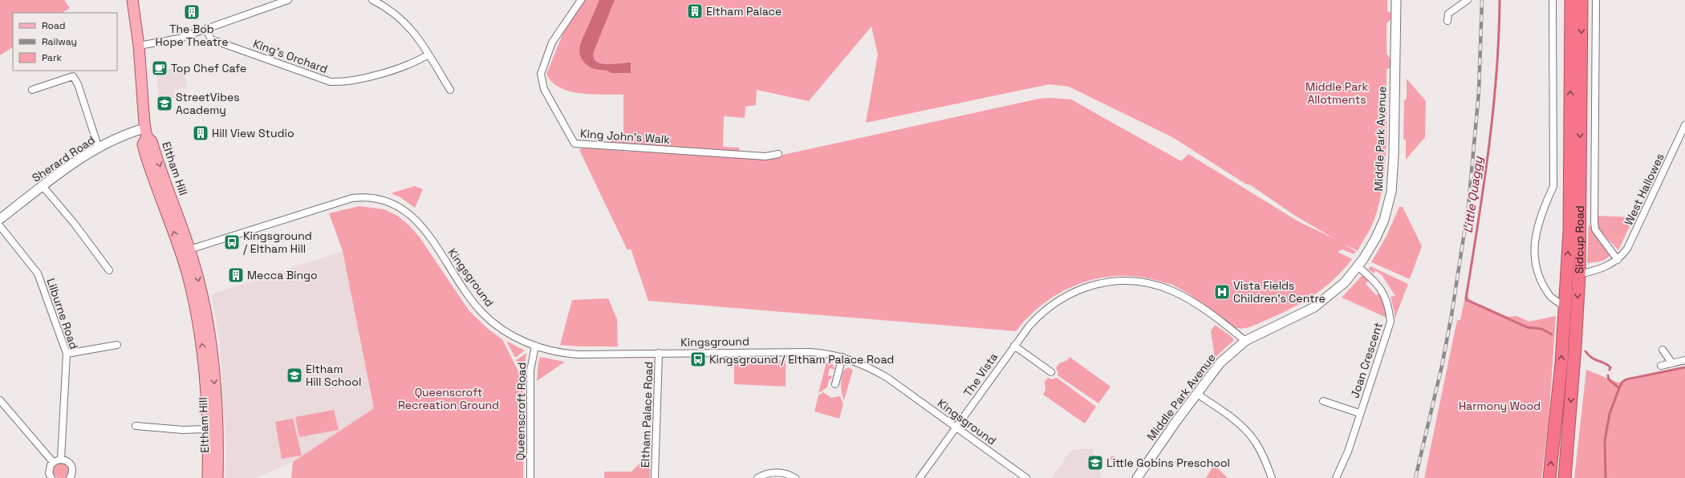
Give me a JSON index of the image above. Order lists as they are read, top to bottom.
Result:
{
  "streets": {
    "highway": ["Sidcup Road"],
    "main road": ["Eltham Hill"],
    "street": [
      "King's Orchard",
      "King John's Walk",
      "Middle Park Avenue",
      "Sherard Road",
      "West Hallowes",
      "Kingsground",
      "Lilburne Road",
      "Joan Crescent",
      "The Vista",
      "Queenscroft Road",
      "Eltham Palace Road"
    ]
  },
  "crossings": [
    ["Middle Park Avenue", "Joan Crescent"],
    ["Middle Park Avenue", "The Vista"],
    ["Sherard Road", "Eltham Hill"],
    ["Eltham Hill", "Kingsground"],
    ["West Hallowes", "Sidcup Road"],
    ["Kingsground", "The Vista"],
    ["Kingsground", "Queenscroft Road"],
    ["Kingsground", "Eltham Palace Road"]
  ],
  "water": ["Little Quaggy"],
  "parks": ["Middle Park Allotments", "Queenscroft Recreation Ground", "Harmony Wood"],
  "places": {
    "building": [
      "Eltham Palace",
      "The Bob Hope Theatre",
      "Hill View Studio",
      "Mecca Bingo"
    ],
    "cafe": ["Top Chef Cafe"],
    "school or university": ["StreetVibes Academy", "Eltham Hill School", "Little Gobins Preschool"],
    "bus stop": ["Kingsground / Eltham Hill", "Kingsground / Eltham Palace Road"],
    "hospital": ["Vista Fields Children’s Centre"]
  },
  "legend": ["Road", "Railway", "Park"]
}
